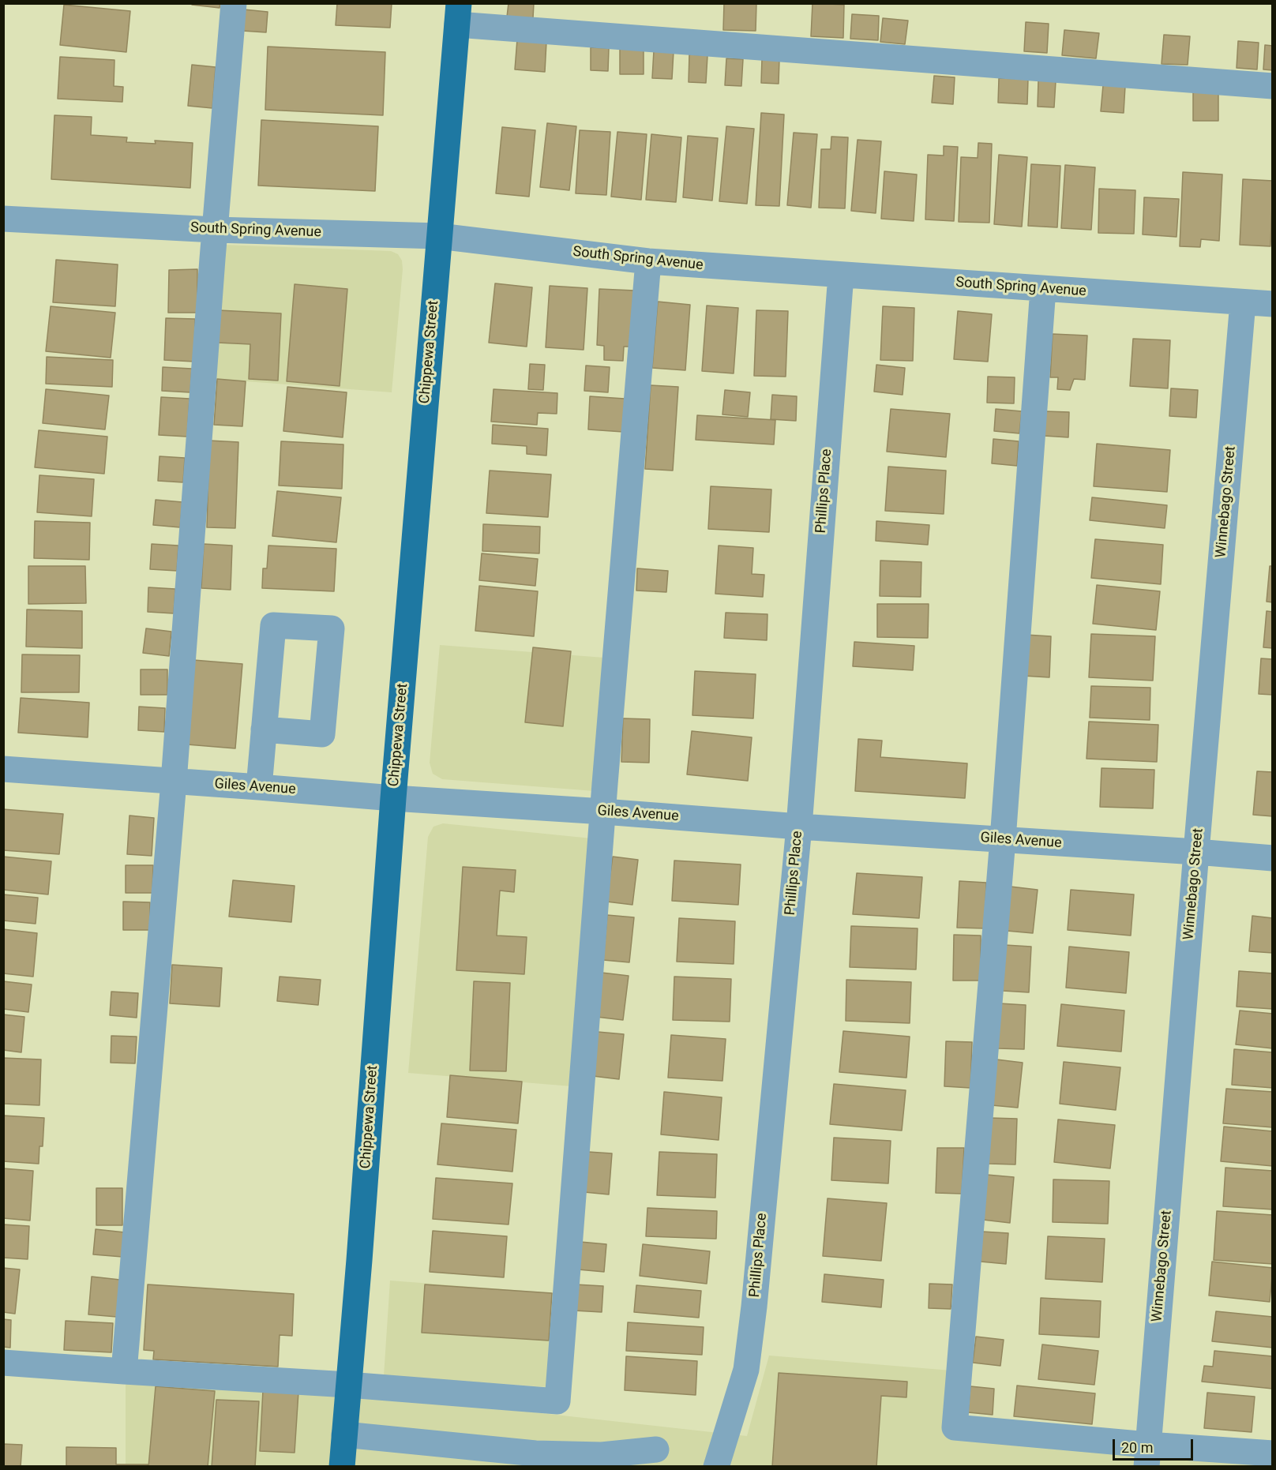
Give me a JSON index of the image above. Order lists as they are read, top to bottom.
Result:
{
  "streets": {
    "main road": ["Chippewa Street"],
    "street": [
      "South Spring Avenue",
      "Phillips Place",
      "Winnebago Street",
      "Giles Avenue"
    ]
  },
  "crossings": [
    ["South Spring Avenue", "Chippewa Street"],
    ["South Spring Avenue", "Phillips Place"],
    ["South Spring Avenue", "Winnebago Street"],
    ["Chippewa Street", "Giles Avenue"],
    ["Phillips Place", "Giles Avenue"],
    ["Winnebago Street", "Giles Avenue"]
  ],
  "scale_bar": "20 m"
}
